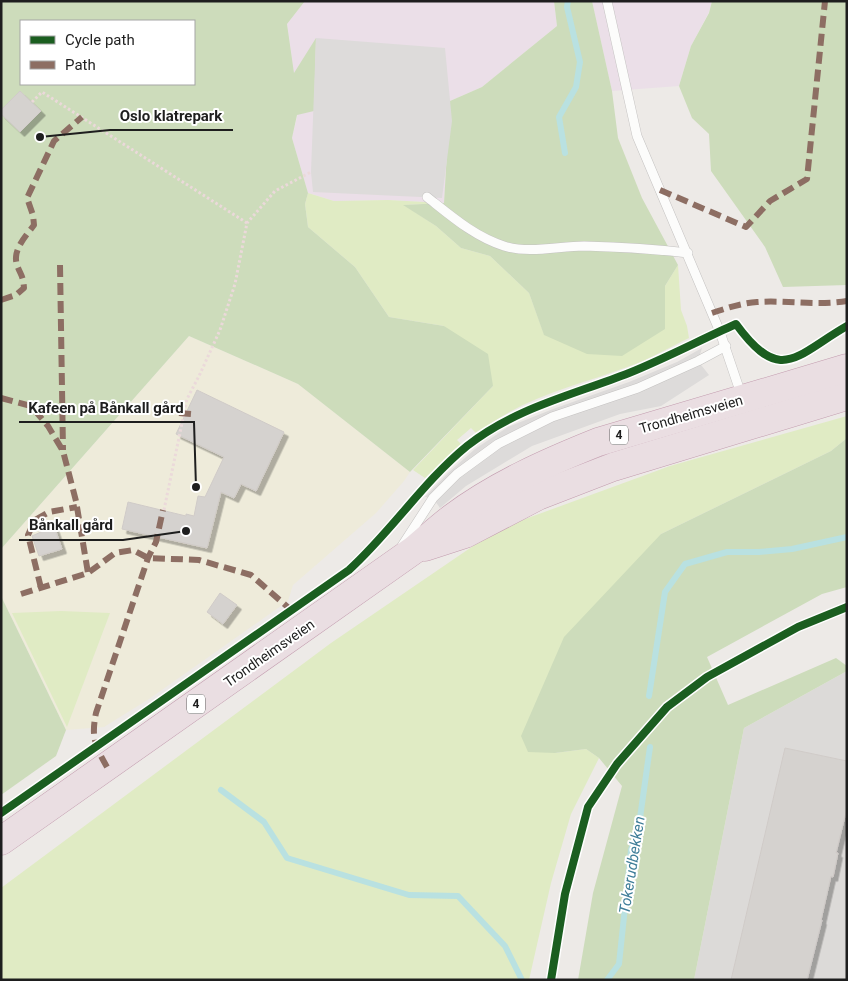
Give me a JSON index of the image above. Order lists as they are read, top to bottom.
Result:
{
  "streets": {
    "highway": ["Trondheimsveien", "4"]
  },
  "water": ["Tokerudbekken"],
  "places": ["Oslo klatrepark", "Kafeen på Bånkall gård", "Bånkall gård"],
  "legend": ["Cycle path", "Path"]
}
